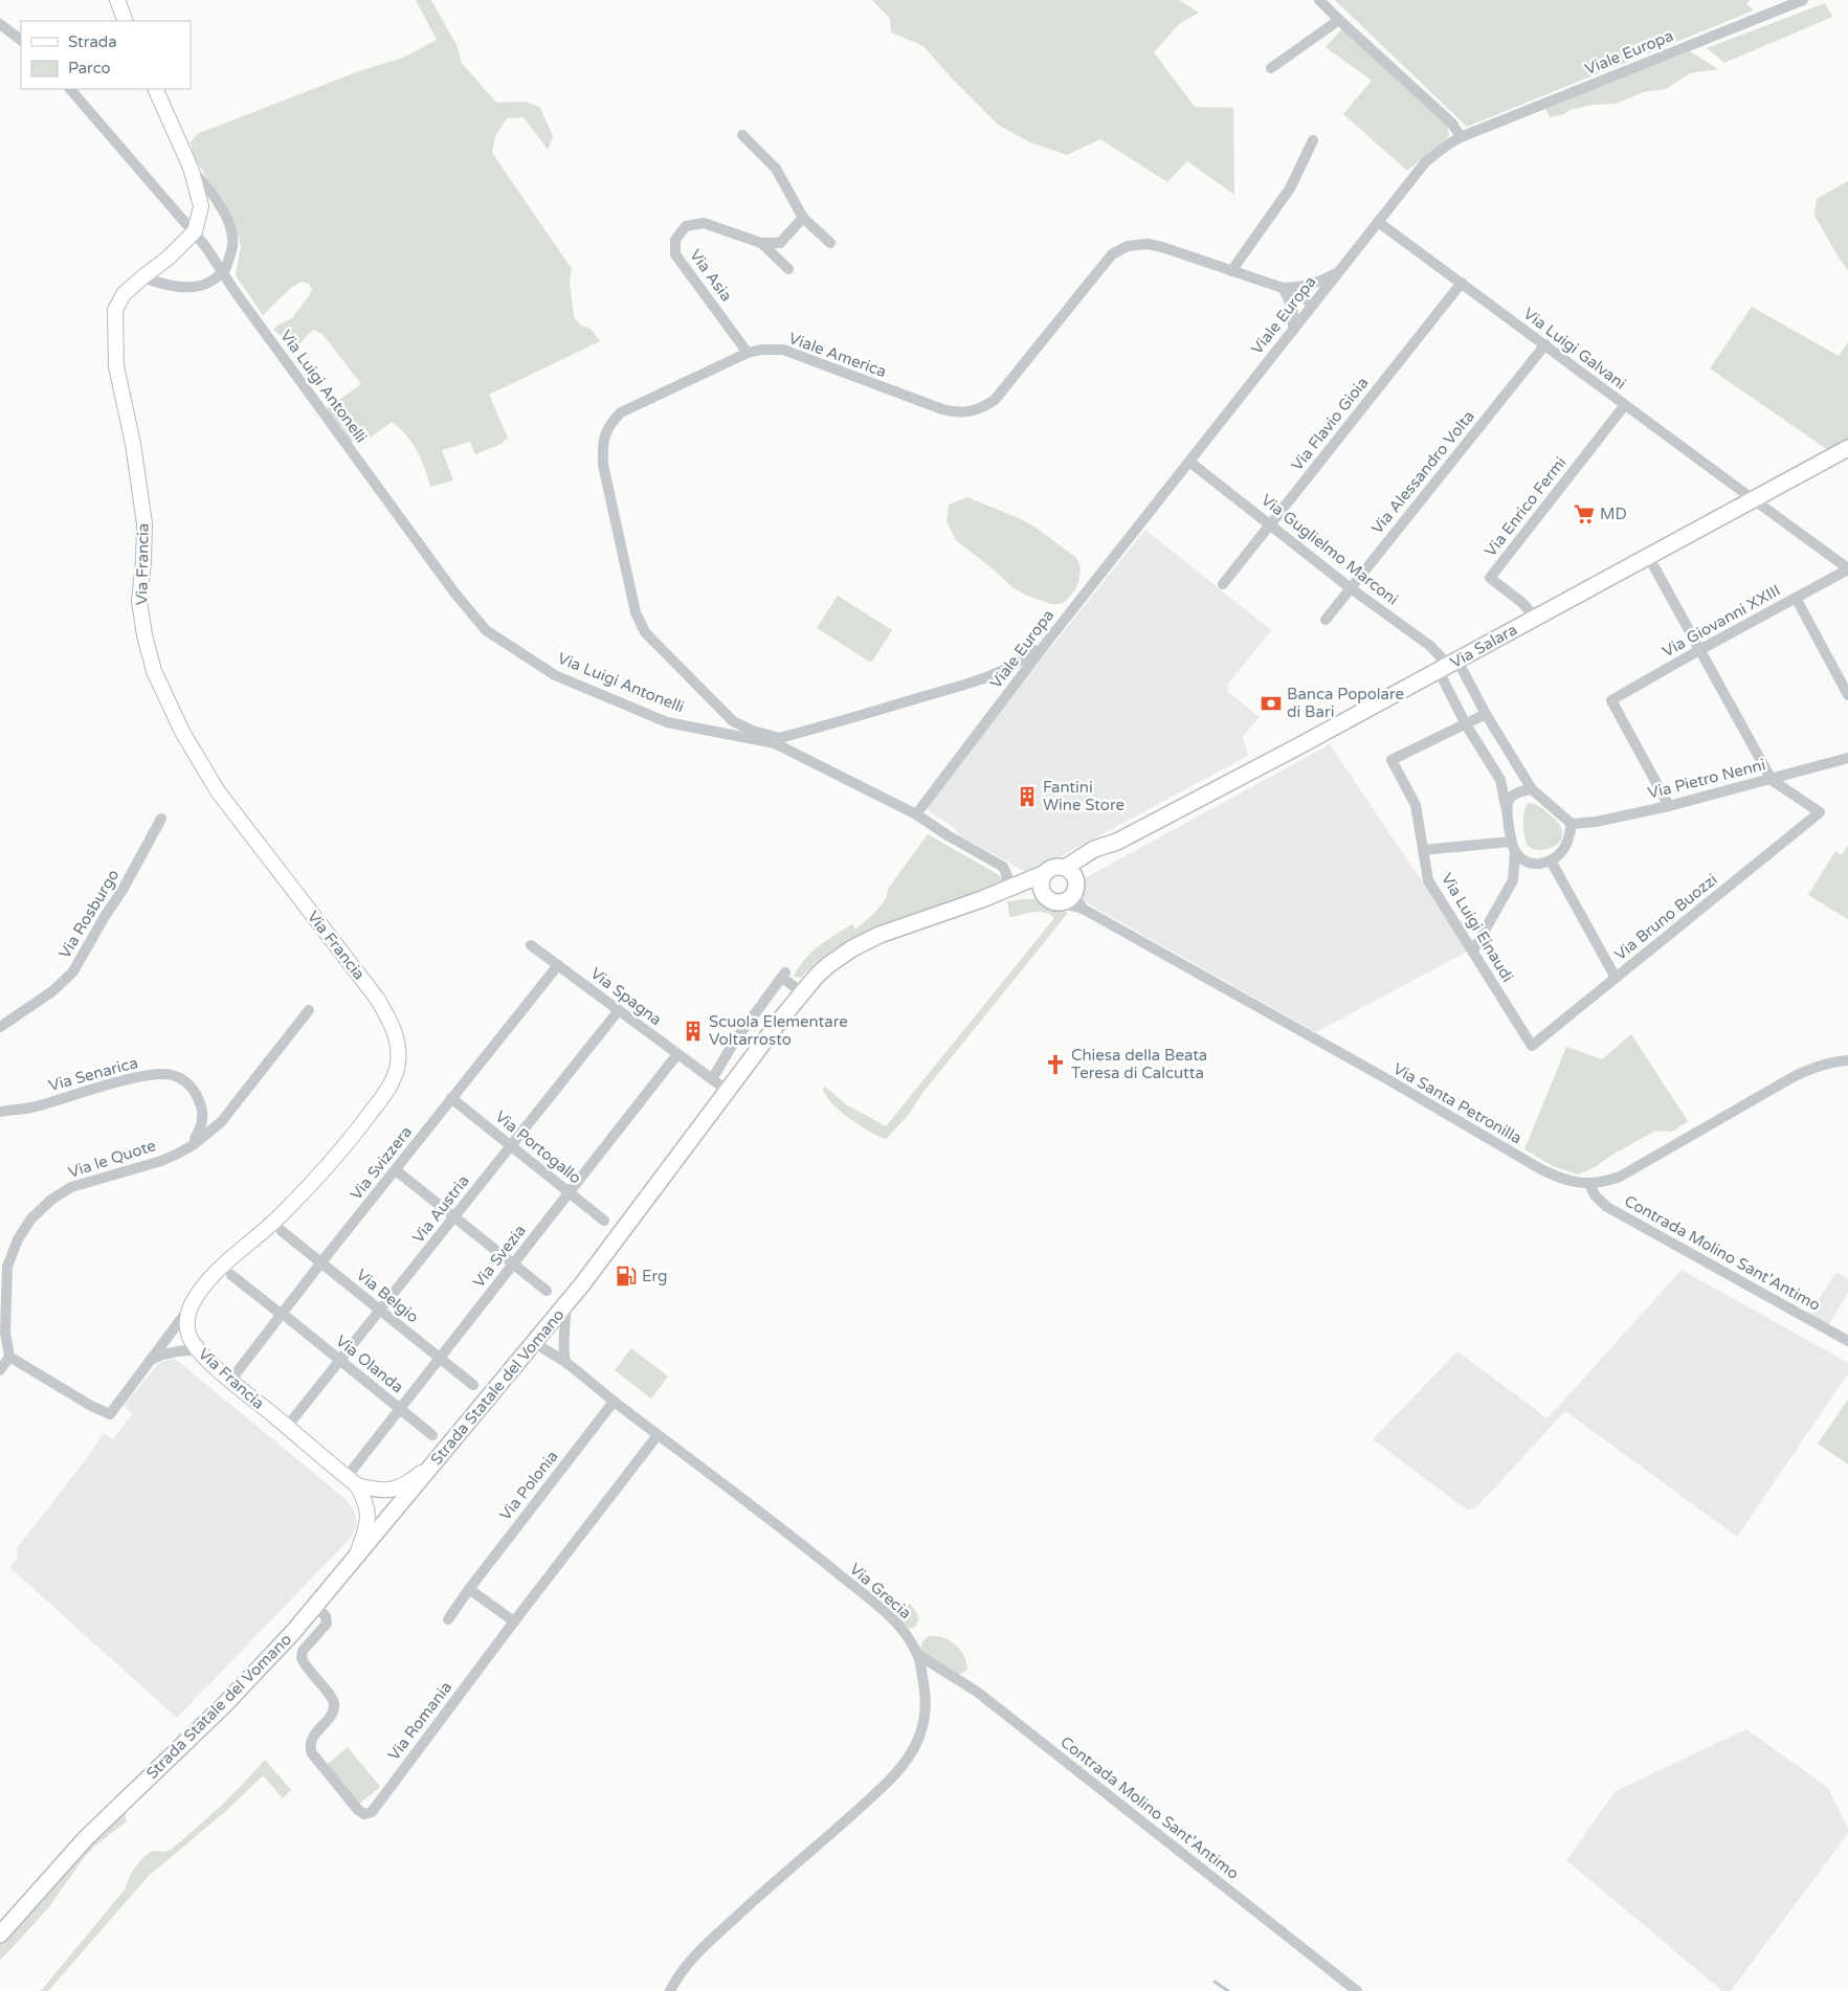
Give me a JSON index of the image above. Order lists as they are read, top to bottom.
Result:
{
  "streets": {
    "main road": ["Via Francia", "Via Salara", "Strada Statale del Vomano"],
    "street": [
      "Viale Europa",
      "Via Asia",
      "Via Luigi Galvani",
      "Viale America",
      "Via Luigi Antonelli",
      "Via Flavio Gioia",
      "Via Alessandro Volta",
      "Via Enrico Fermi",
      "Via Guglielmo Marconi",
      "Via Giovanni XXIII",
      "Via Pietro Nenni",
      "Via Rosburgo",
      "Via Bruno Buozzi",
      "Via Luigi Einaudi",
      "Via Spagna",
      "Via Senarica",
      "Via Santa Petronilla",
      "Via Portogallo",
      "Via le Quote",
      "Via Svizzera",
      "Via Austria",
      "Contrada Molino Sant'Antimo",
      "Via Svezia",
      "Via Belgio",
      "Via Olanda",
      "Via Polonia",
      "Via Grecia",
      "Via Romania"
    ]
  },
  "crossings": [
    ["Viale Europa", "Via Luigi Galvani"],
    ["Viale Europa", "Viale America"],
    ["Viale Europa", "Via Luigi Antonelli"],
    ["Viale Europa", "Via Guglielmo Marconi"],
    ["Via Asia", "Viale America"],
    ["Via Luigi Galvani", "Via Flavio Gioia"],
    ["Via Luigi Galvani", "Via Alessandro Volta"],
    ["Via Luigi Galvani", "Via Enrico Fermi"],
    ["Via Luigi Galvani", "Via Giovanni XXIII"],
    ["Via Luigi Galvani", "Via Salara"],
    ["Viale America", "Via Luigi Antonelli"],
    ["Via Luigi Antonelli", "Strada Statale del Vomano"],
    ["Via Flavio Gioia", "Via Guglielmo Marconi"],
    ["Via Alessandro Volta", "Via Guglielmo Marconi"],
    ["Via Enrico Fermi", "Via Salara"],
    ["Via Guglielmo Marconi", "Via Salara"],
    ["Via Francia", "Via Svizzera"],
    ["Via Francia", "Via Austria"],
    ["Via Francia", "Via Svezia"],
    ["Via Francia", "Strada Statale del Vomano"],
    ["Via Giovanni XXIII", "Via Pietro Nenni"],
    ["Via Salara", "Via Santa Petronilla"],
    ["Via Salara", "Strada Statale del Vomano"],
    ["Via Pietro Nenni", "Via Bruno Buozzi"],
    ["Via Bruno Buozzi", "Via Luigi Einaudi"],
    ["Via Spagna", "Via Svizzera"],
    ["Via Spagna", "Via Austria"],
    ["Via Spagna", "Via Svezia"],
    ["Via Spagna", "Strada Statale del Vomano"],
    ["Via Senarica", "Via le Quote"],
    ["Via Santa Petronilla", "Contrada Molino Sant'Antimo"],
    ["Via Santa Petronilla", "Strada Statale del Vomano"],
    ["Via Portogallo", "Via Svizzera"],
    ["Via Portogallo", "Via Austria"],
    ["Via Portogallo", "Via Svezia"],
    ["Via Svizzera", "Via Belgio"],
    ["Via Svizzera", "Via Olanda"],
    ["Via Austria", "Via Belgio"],
    ["Via Austria", "Via Olanda"],
    ["Contrada Molino Sant'Antimo", "Via Grecia"],
    ["Via Svezia", "Via Belgio"],
    ["Via Svezia", "Via Olanda"],
    ["Strada Statale del Vomano", "Via Grecia"],
    ["Strada Statale del Vomano", "Via Romania"],
    ["Via Polonia", "Via Grecia"],
    ["Via Grecia", "Via Romania"]
  ],
  "places": {
    "supermarket": ["MD"],
    "bank": ["Banca Popolare di Bari"],
    "building": ["Fantini Wine Store", "Scuola Elementare Voltarrosto"],
    "church": ["Chiesa della Beata Teresa di Calcutta"],
    "fuel station": ["Erg"]
  },
  "legend": ["Strada", "Parco"]
}
